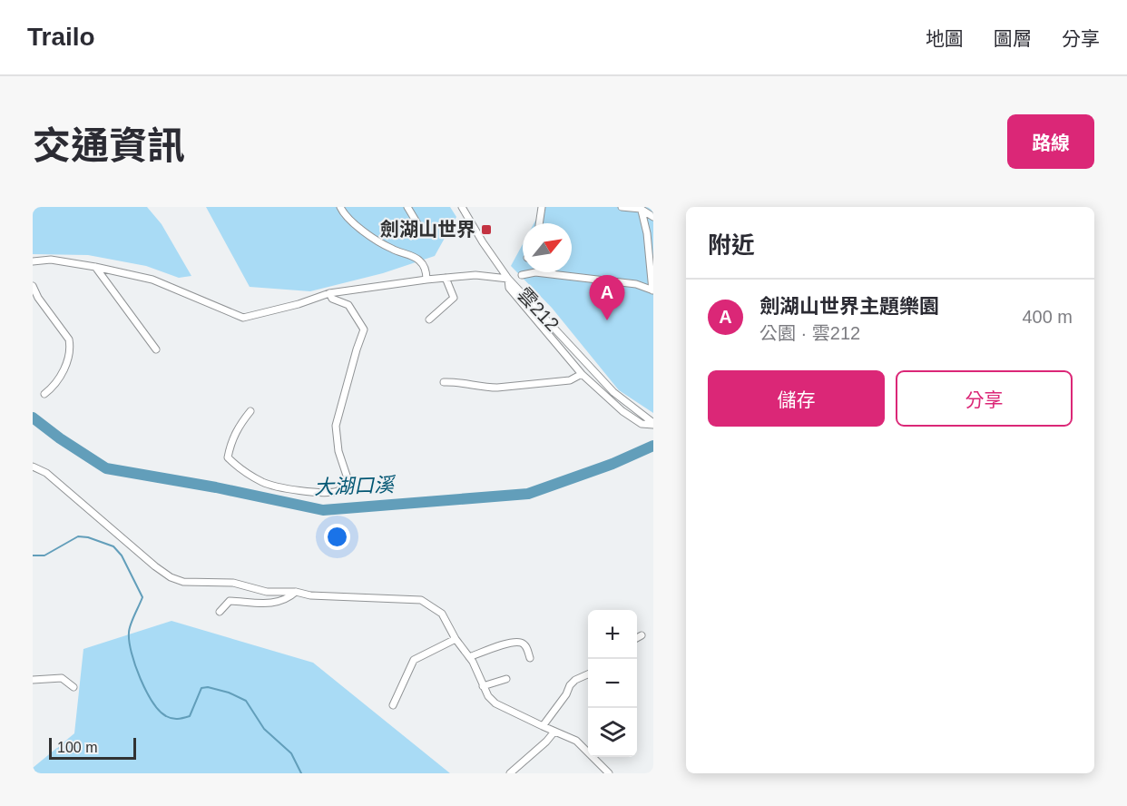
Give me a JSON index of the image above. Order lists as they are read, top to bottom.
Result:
{
  "streets": {
    "street": ["雲212"]
  },
  "water": ["大湖口溪"],
  "places": {
    "transit": ["劍湖山世界"]
  },
  "scale_bar": "100 m",
  "north": "top right",
  "page": {
    "header": "Trailo",
    "nav": ["地圖", "圖層", "分享"],
    "title": "交通資訊",
    "buttons": [
      "路線",
      ["儲存", "分享"]
    ],
    "heading": "附近",
    "pins": "A",
    "list": [
      {
        "mark": "A",
        "name": "劍湖山世界主題樂園",
        "note": "公園 · 雲212",
        "value": "400 m"
      }
    ],
    "map_buttons": ["+", "−"],
    "scale": "100 m"
  }
}
